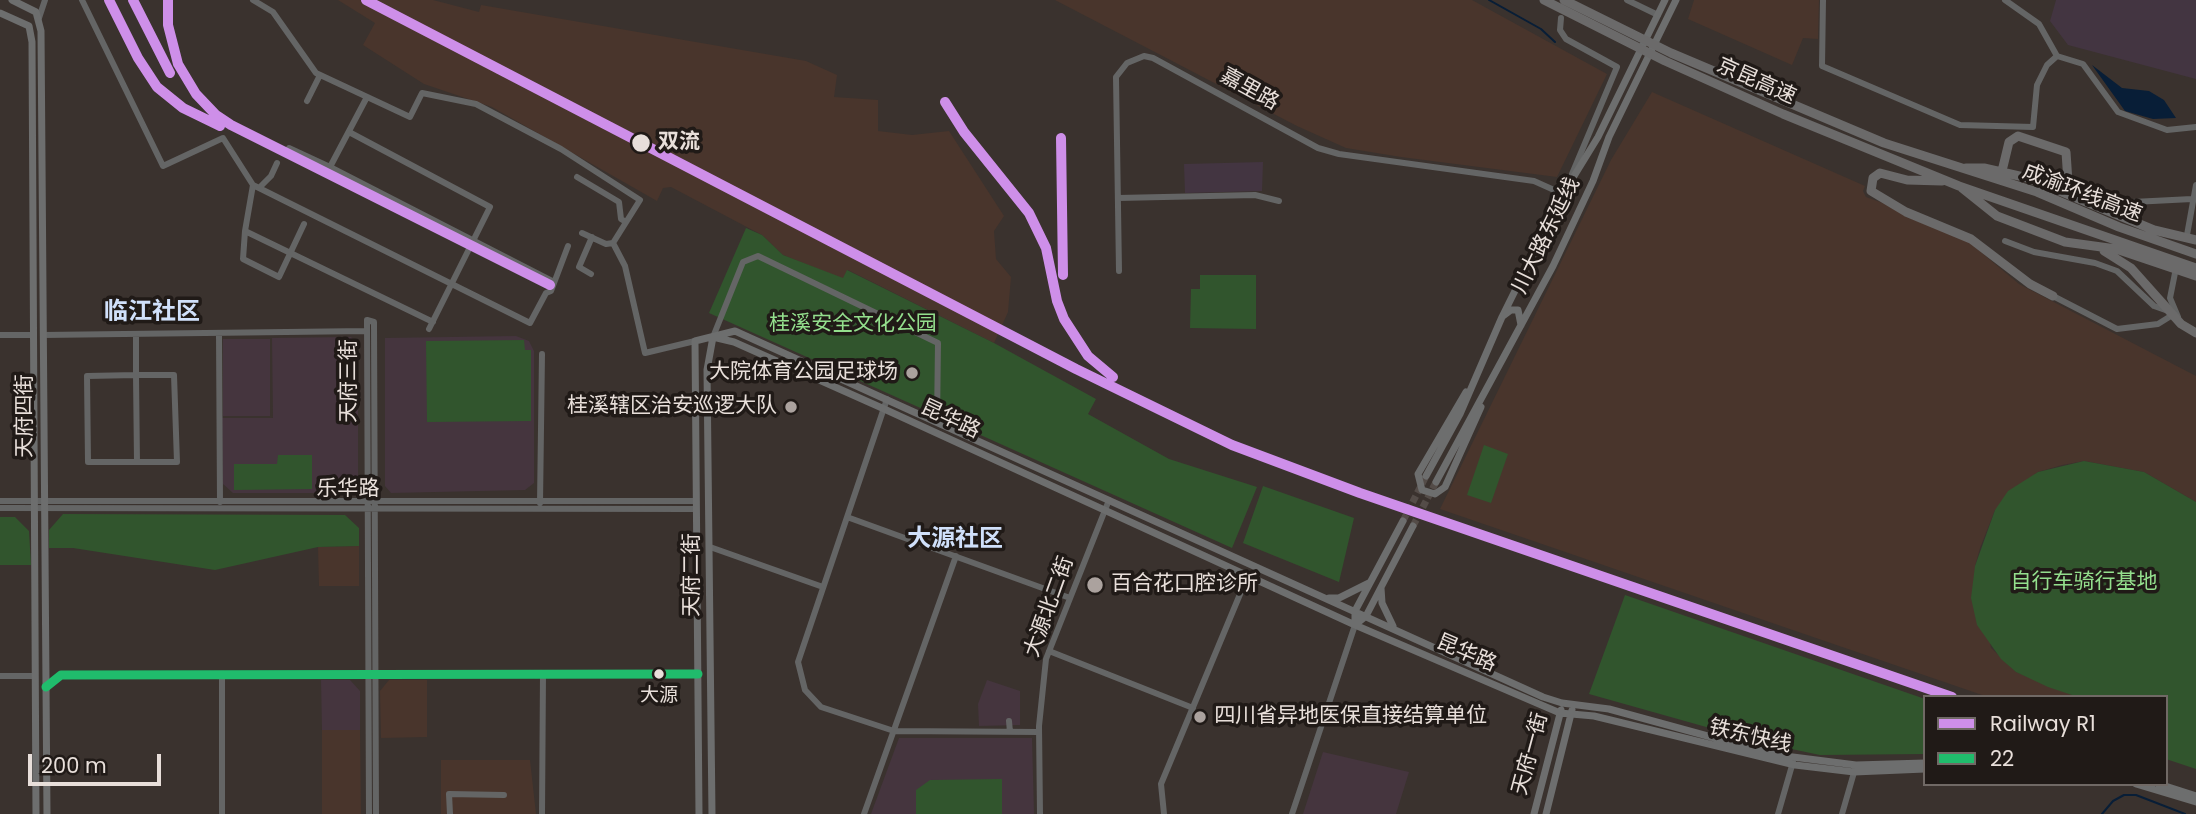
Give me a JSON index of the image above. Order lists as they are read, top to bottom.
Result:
{
  "streets": {
    "highway": ["京昆高速", "成渝环线高速"],
    "main road": [
      "川大路东延线",
      "天府四街",
      "昆华路",
      "天府二街",
      "铁东快线",
      "天府一街"
    ],
    "street": [
      "嘉里路",
      "天府三街",
      "乐华路",
      "大源北二街"
    ]
  },
  "crossings": [
    ["京昆高速", "成渝环线高速"],
    ["嘉里路", "川大路东延线"],
    ["天府三街", "乐华路"],
    ["天府四街", "乐华路"],
    ["昆华路", "天府二街"],
    ["昆华路", "大源北二街"],
    ["昆华路", "铁东快线"],
    ["昆华路", "天府一街"],
    ["乐华路", "天府二街"],
    ["铁东快线", "天府一街"]
  ],
  "districts": ["临江社区", "大源社区"],
  "parks": ["桂溪安全文化公园", "自行车骑行基地"],
  "places": [
    "双流",
    "大院体育公园足球场",
    "桂溪辖区治安巡逻大队",
    "百合花口腔诊所",
    "大源",
    "四川省异地医保直接结算单位"
  ],
  "lines": ["rail line R1", "transit line 22"],
  "legend": ["Railway R1", "22"],
  "scale_bar": "200 m"
}
